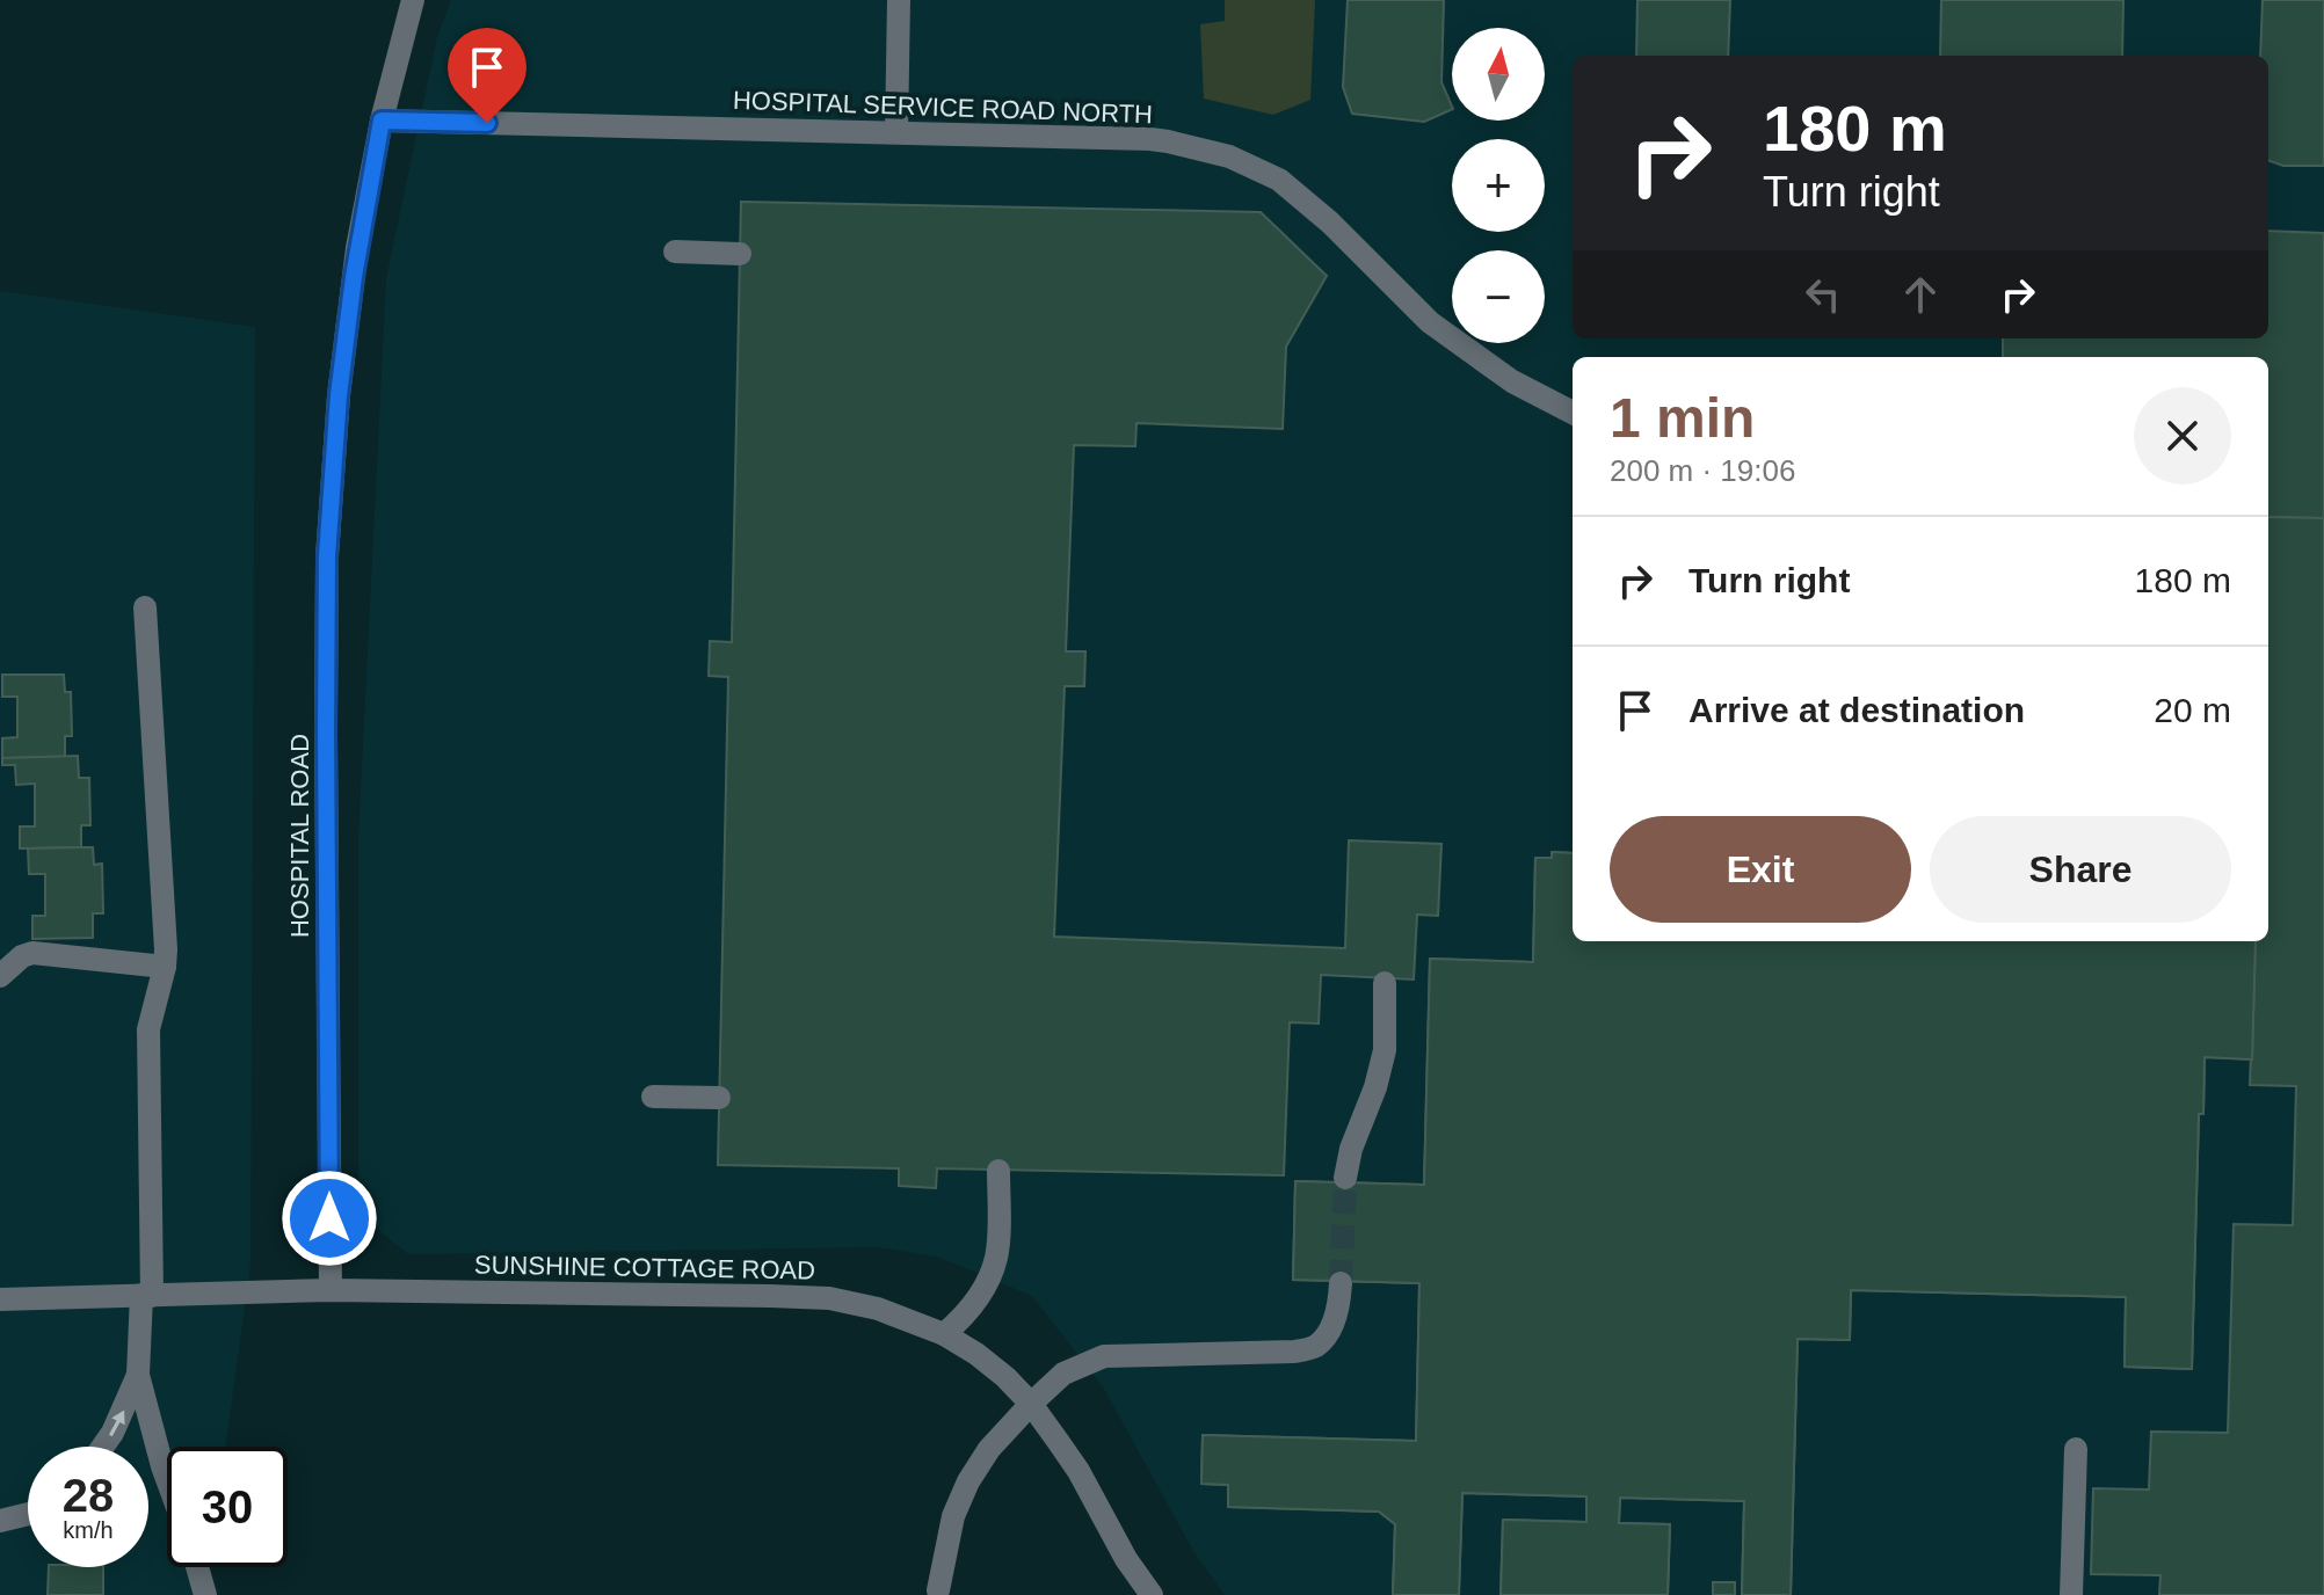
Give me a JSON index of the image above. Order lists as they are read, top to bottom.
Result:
{
  "streets": {
    "street": ["HOSPITAL SERVICE ROAD NORTH", "HOSPITAL ROAD", "SUNSHINE COTTAGE ROAD"]
  },
  "crossings": [
    ["HOSPITAL SERVICE ROAD NORTH", "HOSPITAL ROAD"],
    ["HOSPITAL ROAD", "SUNSHINE COTTAGE ROAD"]
  ],
  "north": "top",
  "page": {
    "map_buttons": ["+", "−"],
    "turn": ["180 m", "Turn right"],
    "heading": ["1 min", "200 m · 19:06"],
    "list": [
      {
        "name": "Turn right",
        "value": "180 m"
      },
      {
        "name": "Arrive at destination",
        "value": "20 m"
      }
    ],
    "buttons": ["Exit", "Share"],
    "speed": "28 km/h",
    "limit": "30"
  }
}
